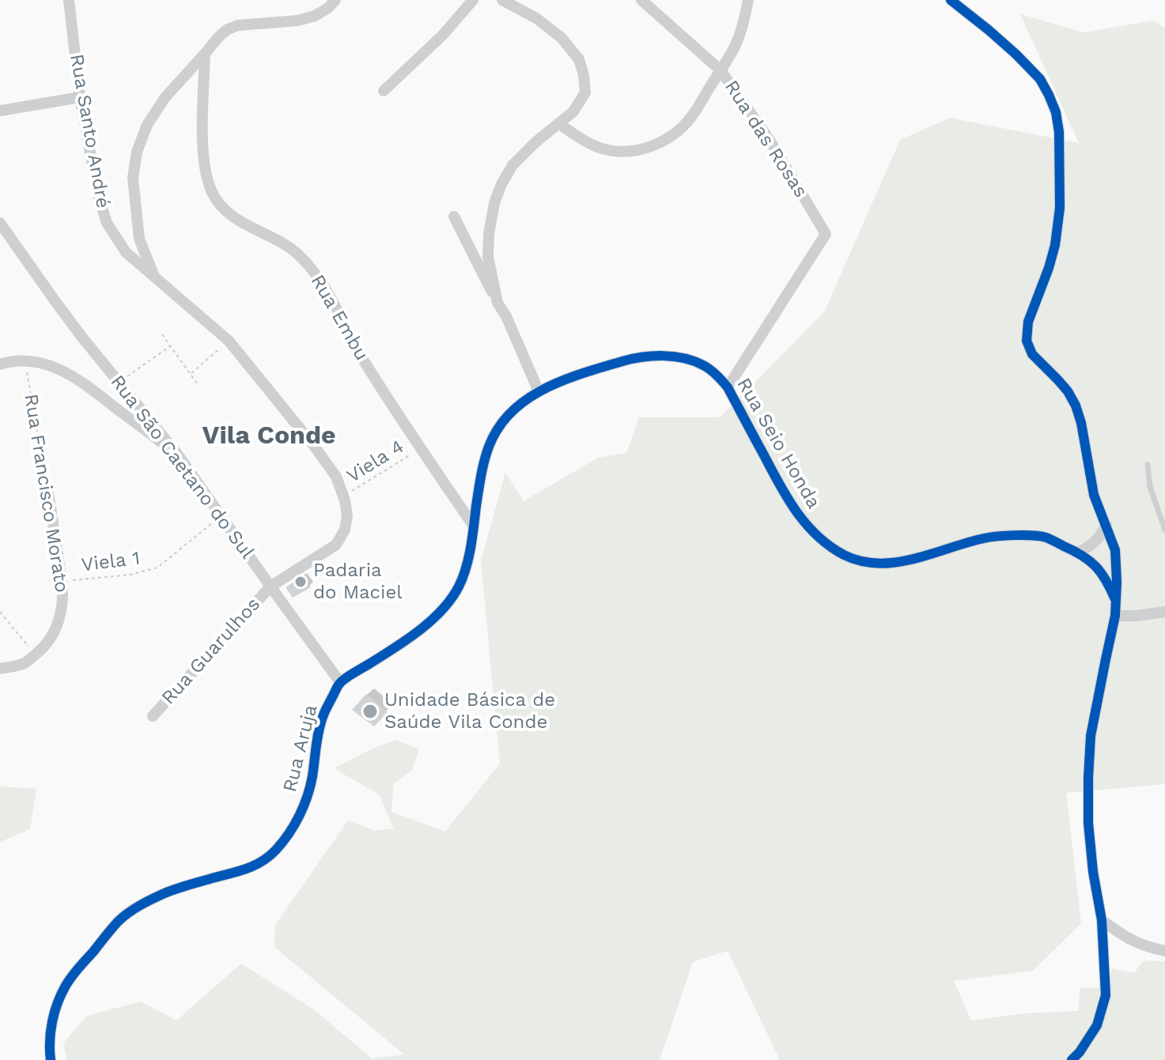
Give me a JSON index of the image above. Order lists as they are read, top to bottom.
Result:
{
  "streets": {
    "street": [
      "Rua Santo André",
      "Rua das Rosas",
      "Rua Embu",
      "Rua Seio Honda",
      "Rua São Caetano do Sul",
      "Rua Francisco Morato",
      "Rua Guarulhos",
      "Rua Aruja"
    ],
    "path": ["Viela 4", "Viela 1"]
  },
  "crossings": [
    ["Rua Santo André", "Viela 4"],
    ["Rua Santo André", "Rua São Caetano do Sul"],
    ["Rua Santo André", "Rua Guarulhos"],
    ["Rua das Rosas", "Rua Seio Honda"],
    ["Rua Embu", "Rua Seio Honda"],
    ["Rua Embu", "Viela 4"],
    ["Rua São Caetano do Sul", "Viela 1"],
    ["Rua São Caetano do Sul", "Rua Guarulhos"],
    ["Rua São Caetano do Sul", "Rua Aruja"],
    ["Rua Francisco Morato", "Viela 1"]
  ],
  "districts": ["Vila Conde"],
  "places": ["Padaria do Maciel", "Unidade Básica de Saúde Vila Conde"]
}
